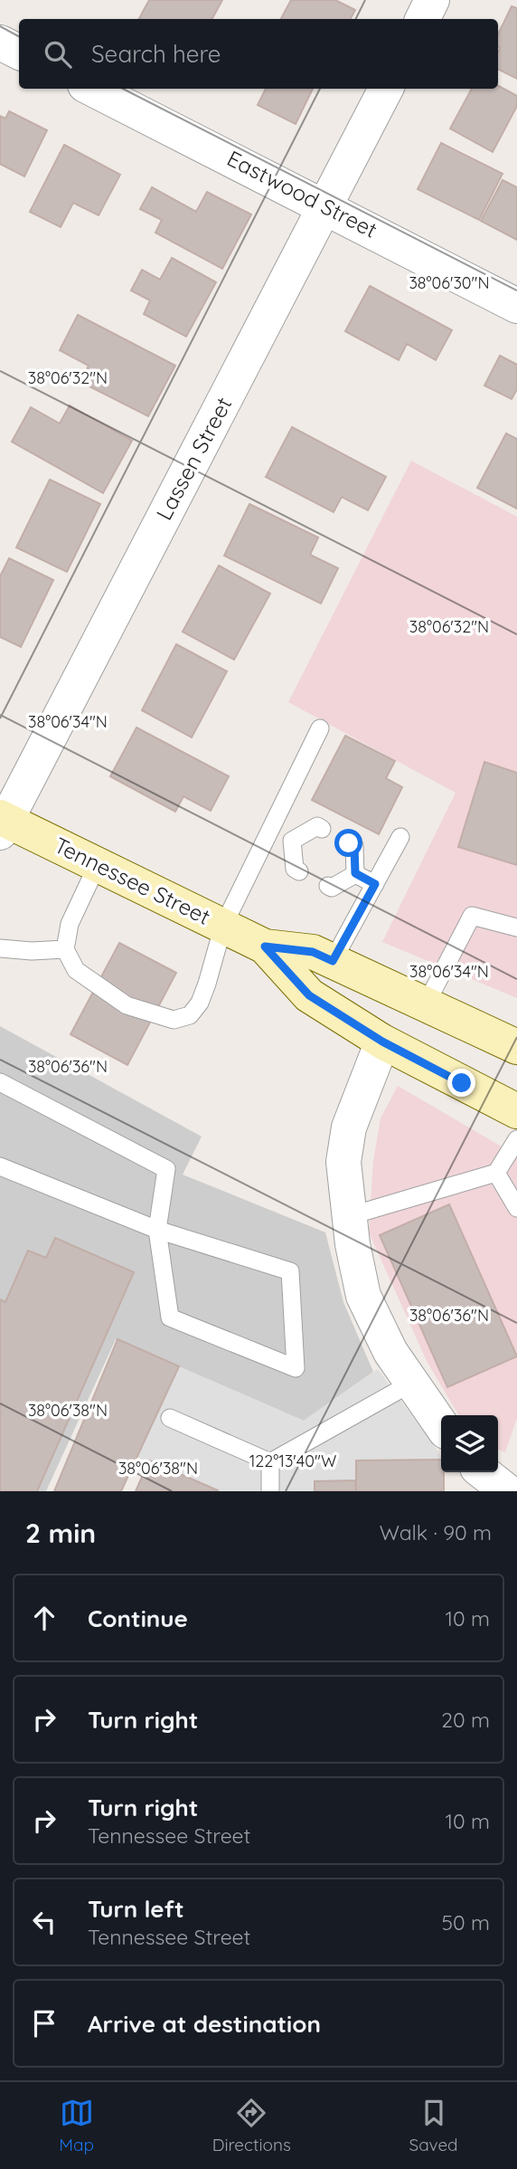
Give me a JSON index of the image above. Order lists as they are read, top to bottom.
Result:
{
  "streets": {
    "main road": ["Tennessee Street"],
    "street": ["Eastwood Street", "Lassen Street"]
  },
  "crossings": [
    ["Eastwood Street", "Lassen Street"],
    ["Lassen Street", "Tennessee Street"]
  ],
  "page": {
    "search": "Search here",
    "heading": ["2 min", "Walk · 90 m"],
    "list": [
      ["Continue", "10 m"],
      ["Turn right", "20 m"],
      ["Turn right", "Tennessee Street", "10 m"],
      ["Turn left", "Tennessee Street", "50 m"],
      "Arrive at destination"
    ],
    "nav": ["Map", "Directions", "Saved"]
  },
  "coordinates": [
    "38°06'30\"N",
    "38°06'32\"N",
    "38°06'34\"N",
    "38°06'36\"N",
    "38°06'38\"N",
    "122°13'40\"W"
  ]
}
